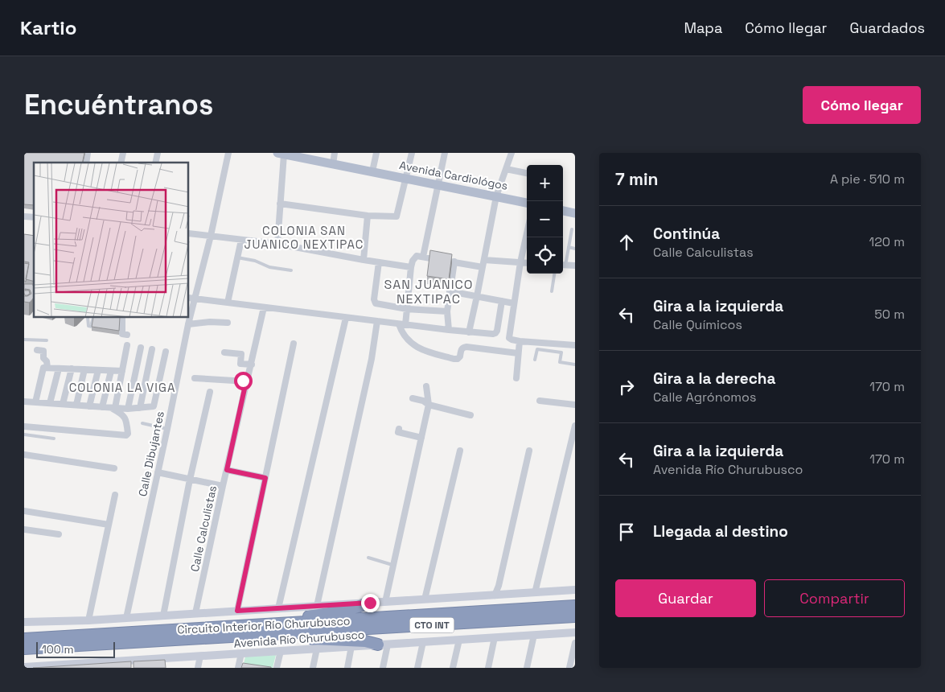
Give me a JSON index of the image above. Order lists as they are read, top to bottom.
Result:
{
  "streets": {
    "highway": ["Circuito Interior Río Churubusco", "CTO INT"],
    "main road": ["Avenida Cardiológos", "Avenida Río Churubusco"],
    "street": ["Calle Dibujantes", "Calle Calculistas"]
  },
  "districts": ["COLONIA SAN JUANICO NEXTIPAC", "SAN JUANICO NEXTIPAC", "COLONIA LA VIGA"],
  "scale_bar": "100 m",
  "page": {
    "header": "Kartio",
    "nav": ["Mapa", "Cómo llegar", "Guardados"],
    "buttons": [
      "Cómo llegar",
      ["Guardar", "Compartir"]
    ],
    "title": "Encuéntranos",
    "heading": ["7 min", "A pie · 510 m"],
    "map_buttons": ["+", "−"],
    "list": [
      ["Continúa", "Calle Calculistas", "120 m"],
      ["Gira a la izquierda", "Calle Químicos", "50 m"],
      ["Gira a la derecha", "Calle Agrónomos", "170 m"],
      ["Gira a la izquierda", "Avenida Río Churubusco", "170 m"],
      "Llegada al destino"
    ],
    "scale": "100 m"
  }
}
